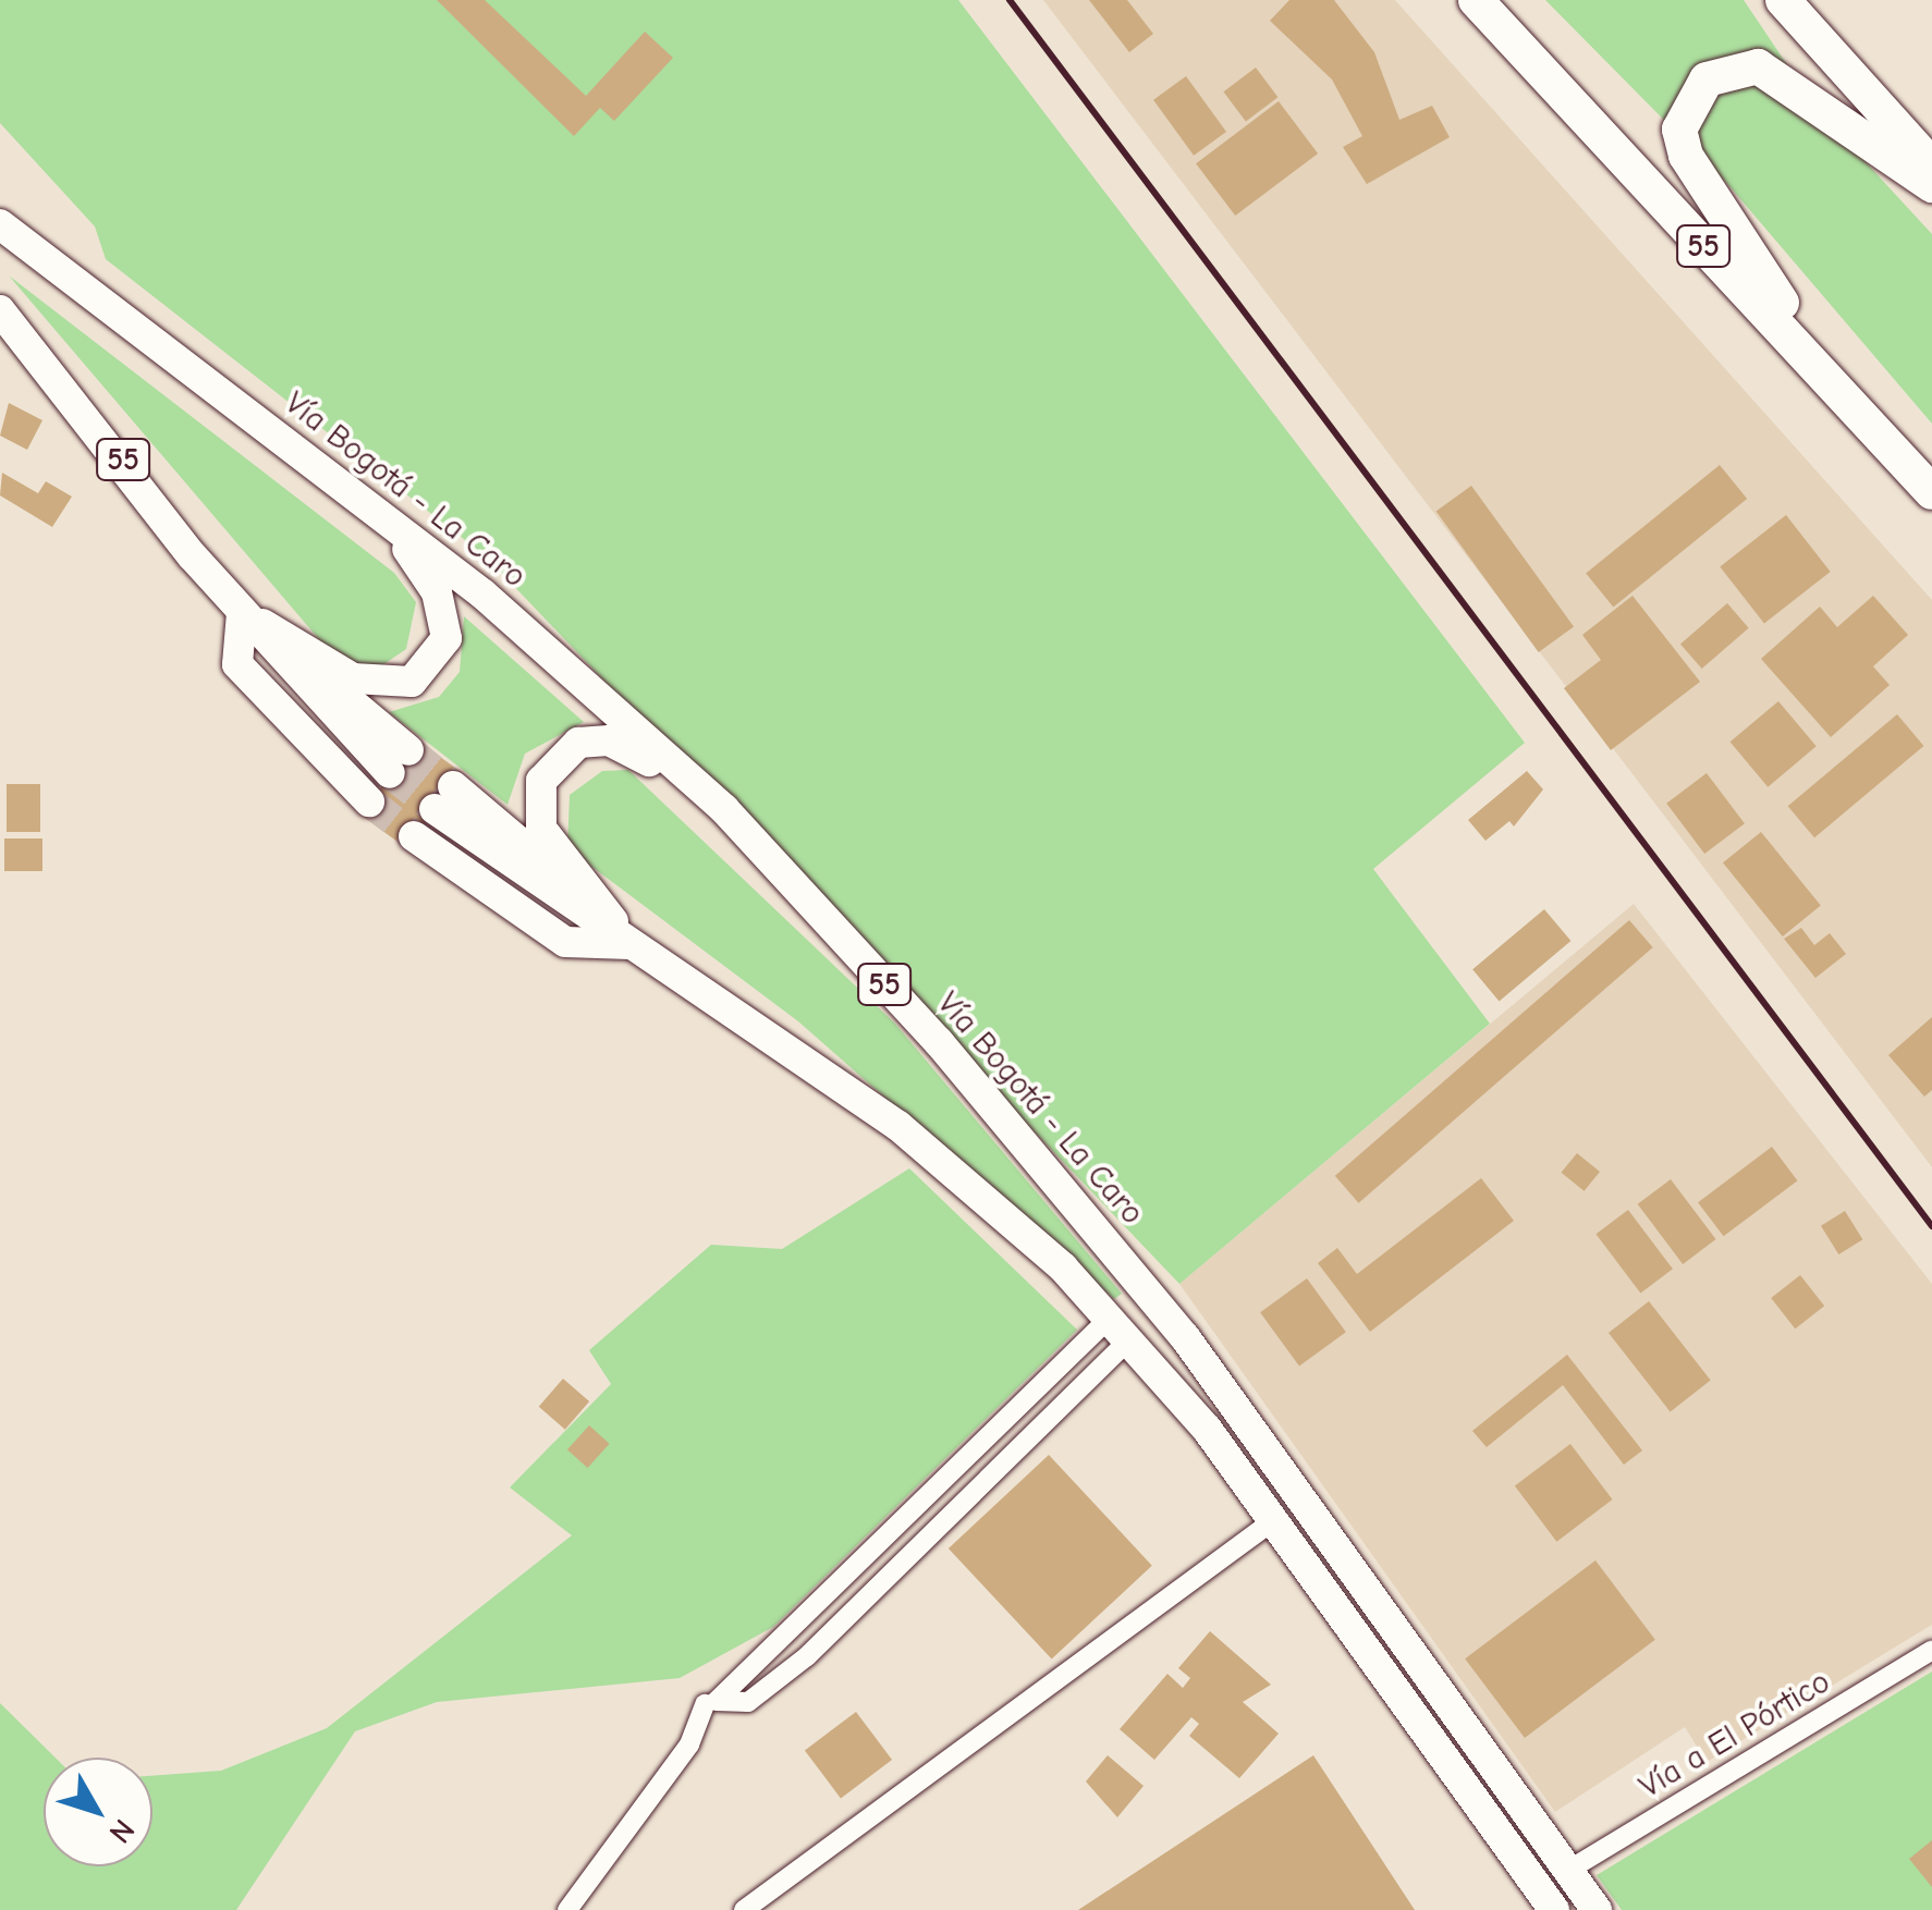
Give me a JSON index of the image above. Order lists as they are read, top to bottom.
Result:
{
  "streets": {
    "highway": ["55"],
    "main road": ["Vía Bogotá - La Caro"],
    "street": ["Vía a El Pórtico"]
  },
  "crossings": [
    ["Vía Bogotá - La Caro", "Vía a El Pórtico"]
  ],
  "north": "bottom right"
}
